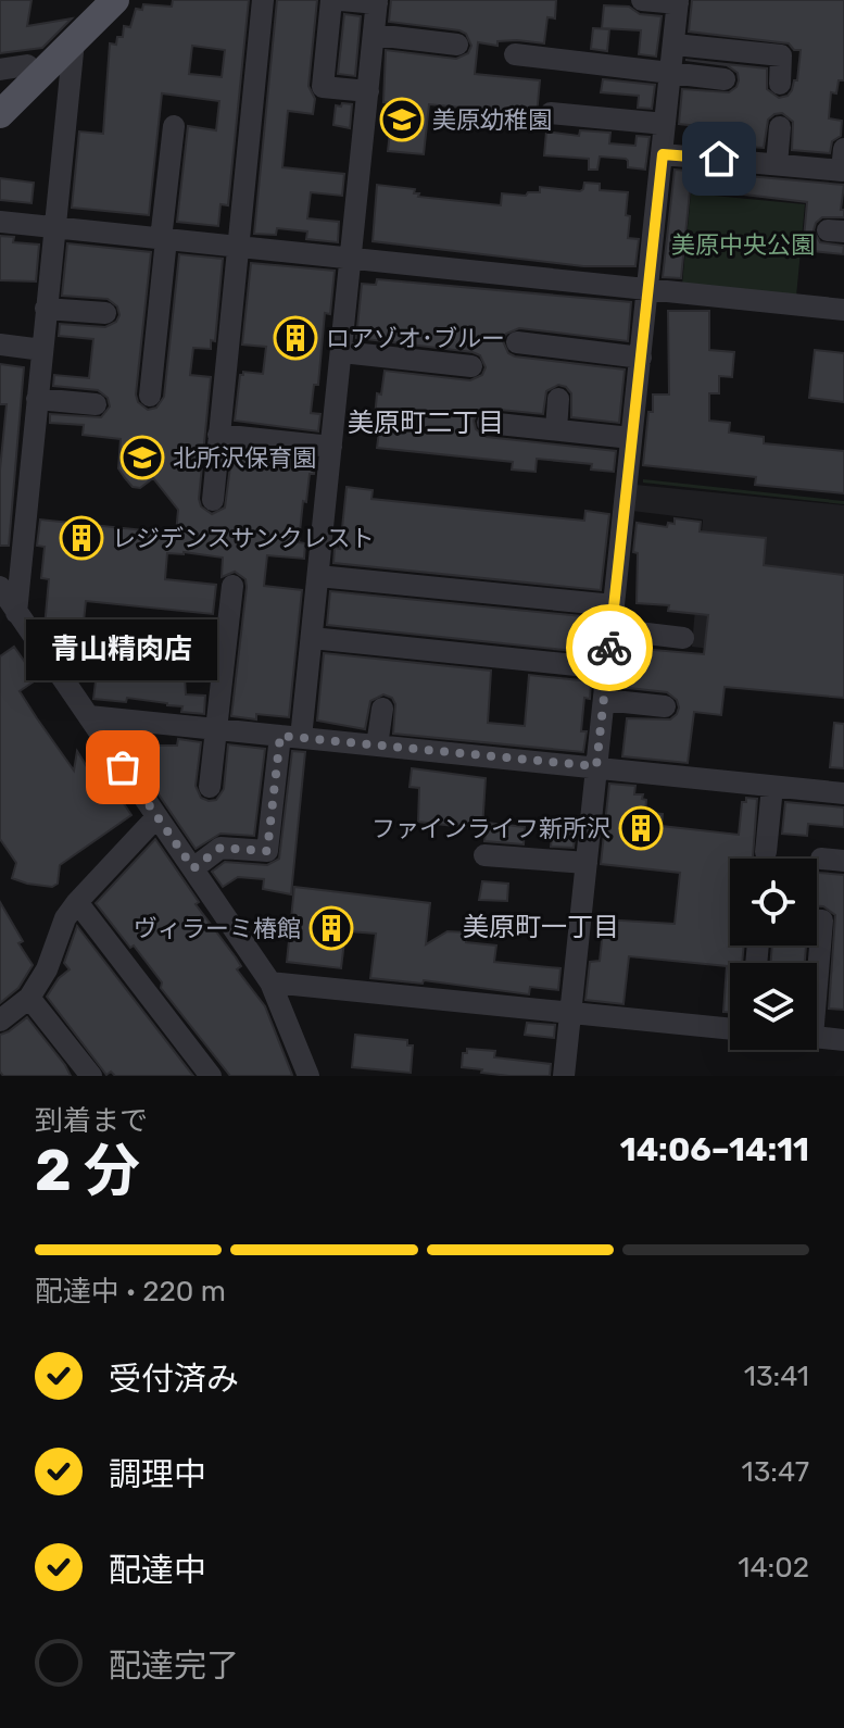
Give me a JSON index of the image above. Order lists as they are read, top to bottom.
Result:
{
  "districts": ["美原町二丁目", "美原町一丁目"],
  "parks": ["美原中央公園"],
  "places": {
    "school or university": ["美原幼稚園", "北所沢保育園"],
    "building": [
      "ロアゾオ･ブルー",
      "レジデンスサンクレスト",
      "ファインライフ新所沢",
      "ヴィラーミ椿館"
    ],
    "other": ["青山精肉店"]
  },
  "page": {
    "bubble": "青山精肉店",
    "heading": ["2 分", "到着まで", "14:06–14:11"],
    "bar": "配達中 · 220 m",
    "list": [
      ["受付済み", "13:41"],
      ["調理中", "13:47"],
      ["配達中", "14:02"],
      "配達完了"
    ]
  }
}
